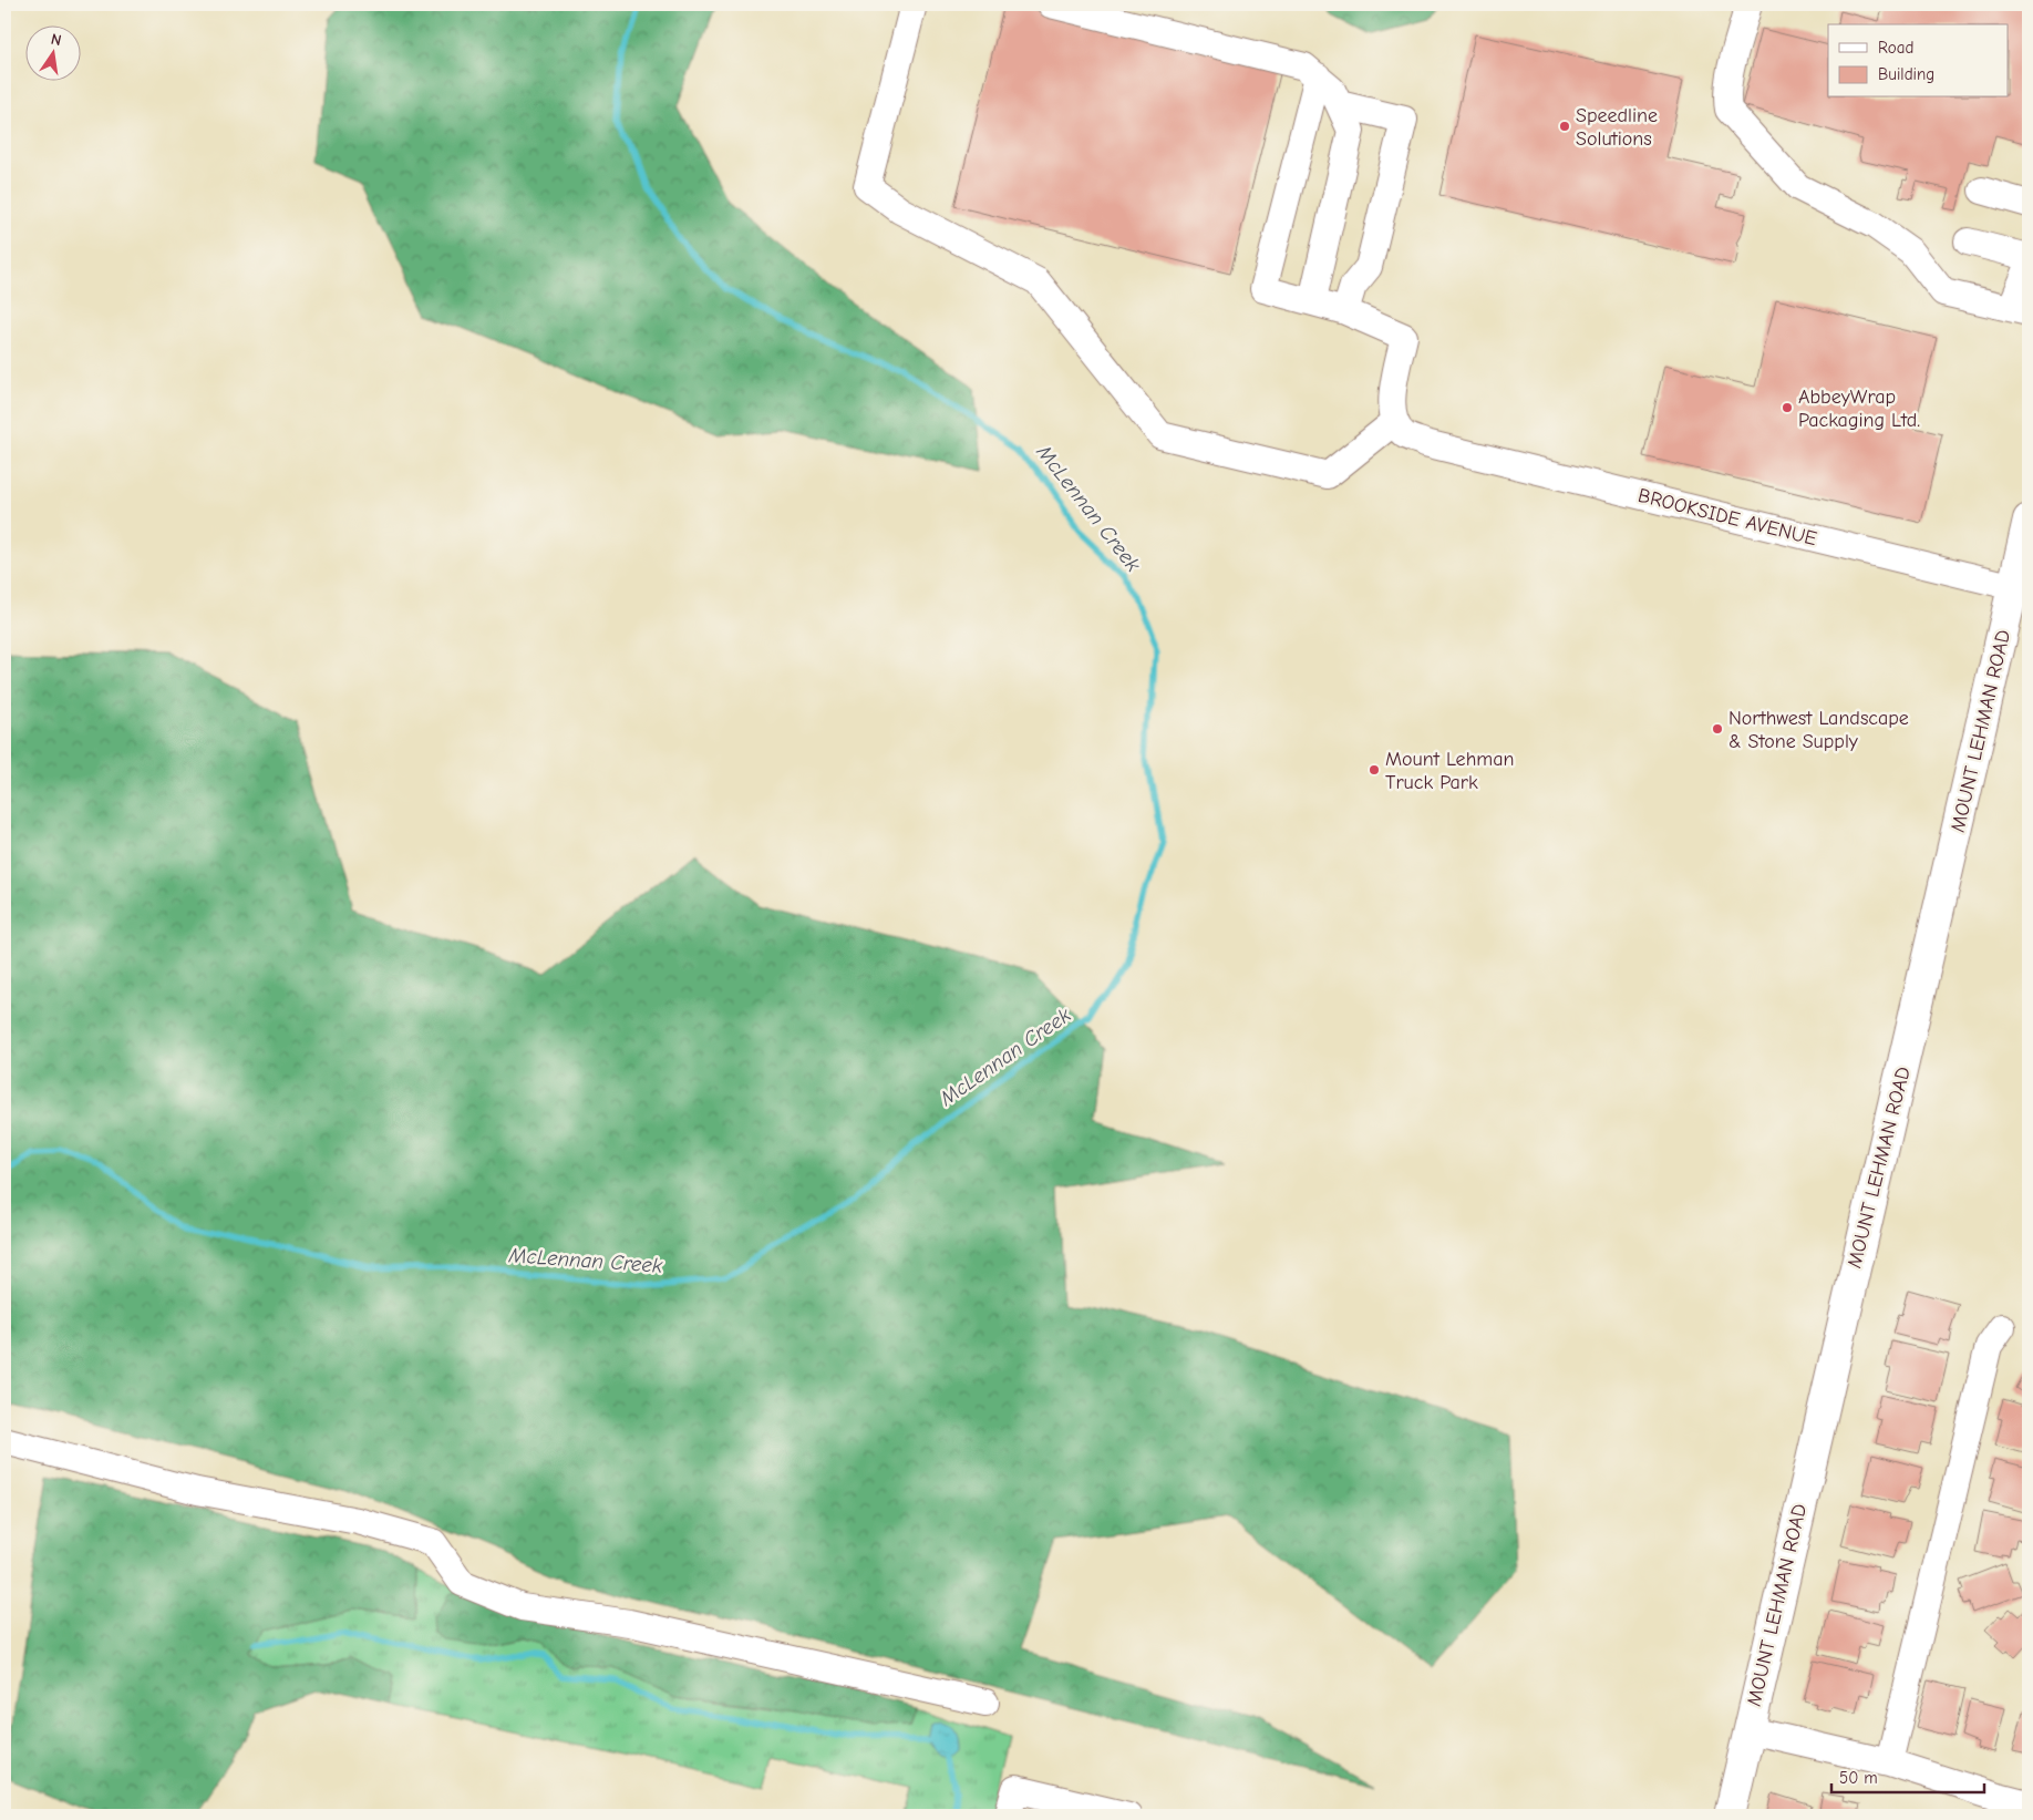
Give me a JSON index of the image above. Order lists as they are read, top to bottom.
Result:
{
  "streets": {
    "main road": ["MOUNT LEHMAN ROAD"],
    "street": ["BROOKSIDE AVENUE"]
  },
  "crossings": [
    ["BROOKSIDE AVENUE", "MOUNT LEHMAN ROAD"]
  ],
  "water": ["McLennan Creek"],
  "places": [
    "Speedline Solutions",
    "AbbeyWrap Packaging Ltd.",
    "Northwest Landscape & Stone Supply",
    "Mount Lehman Truck Park"
  ],
  "legend": ["Road", "Building"],
  "scale_bar": "50 m",
  "north": "top"
}
